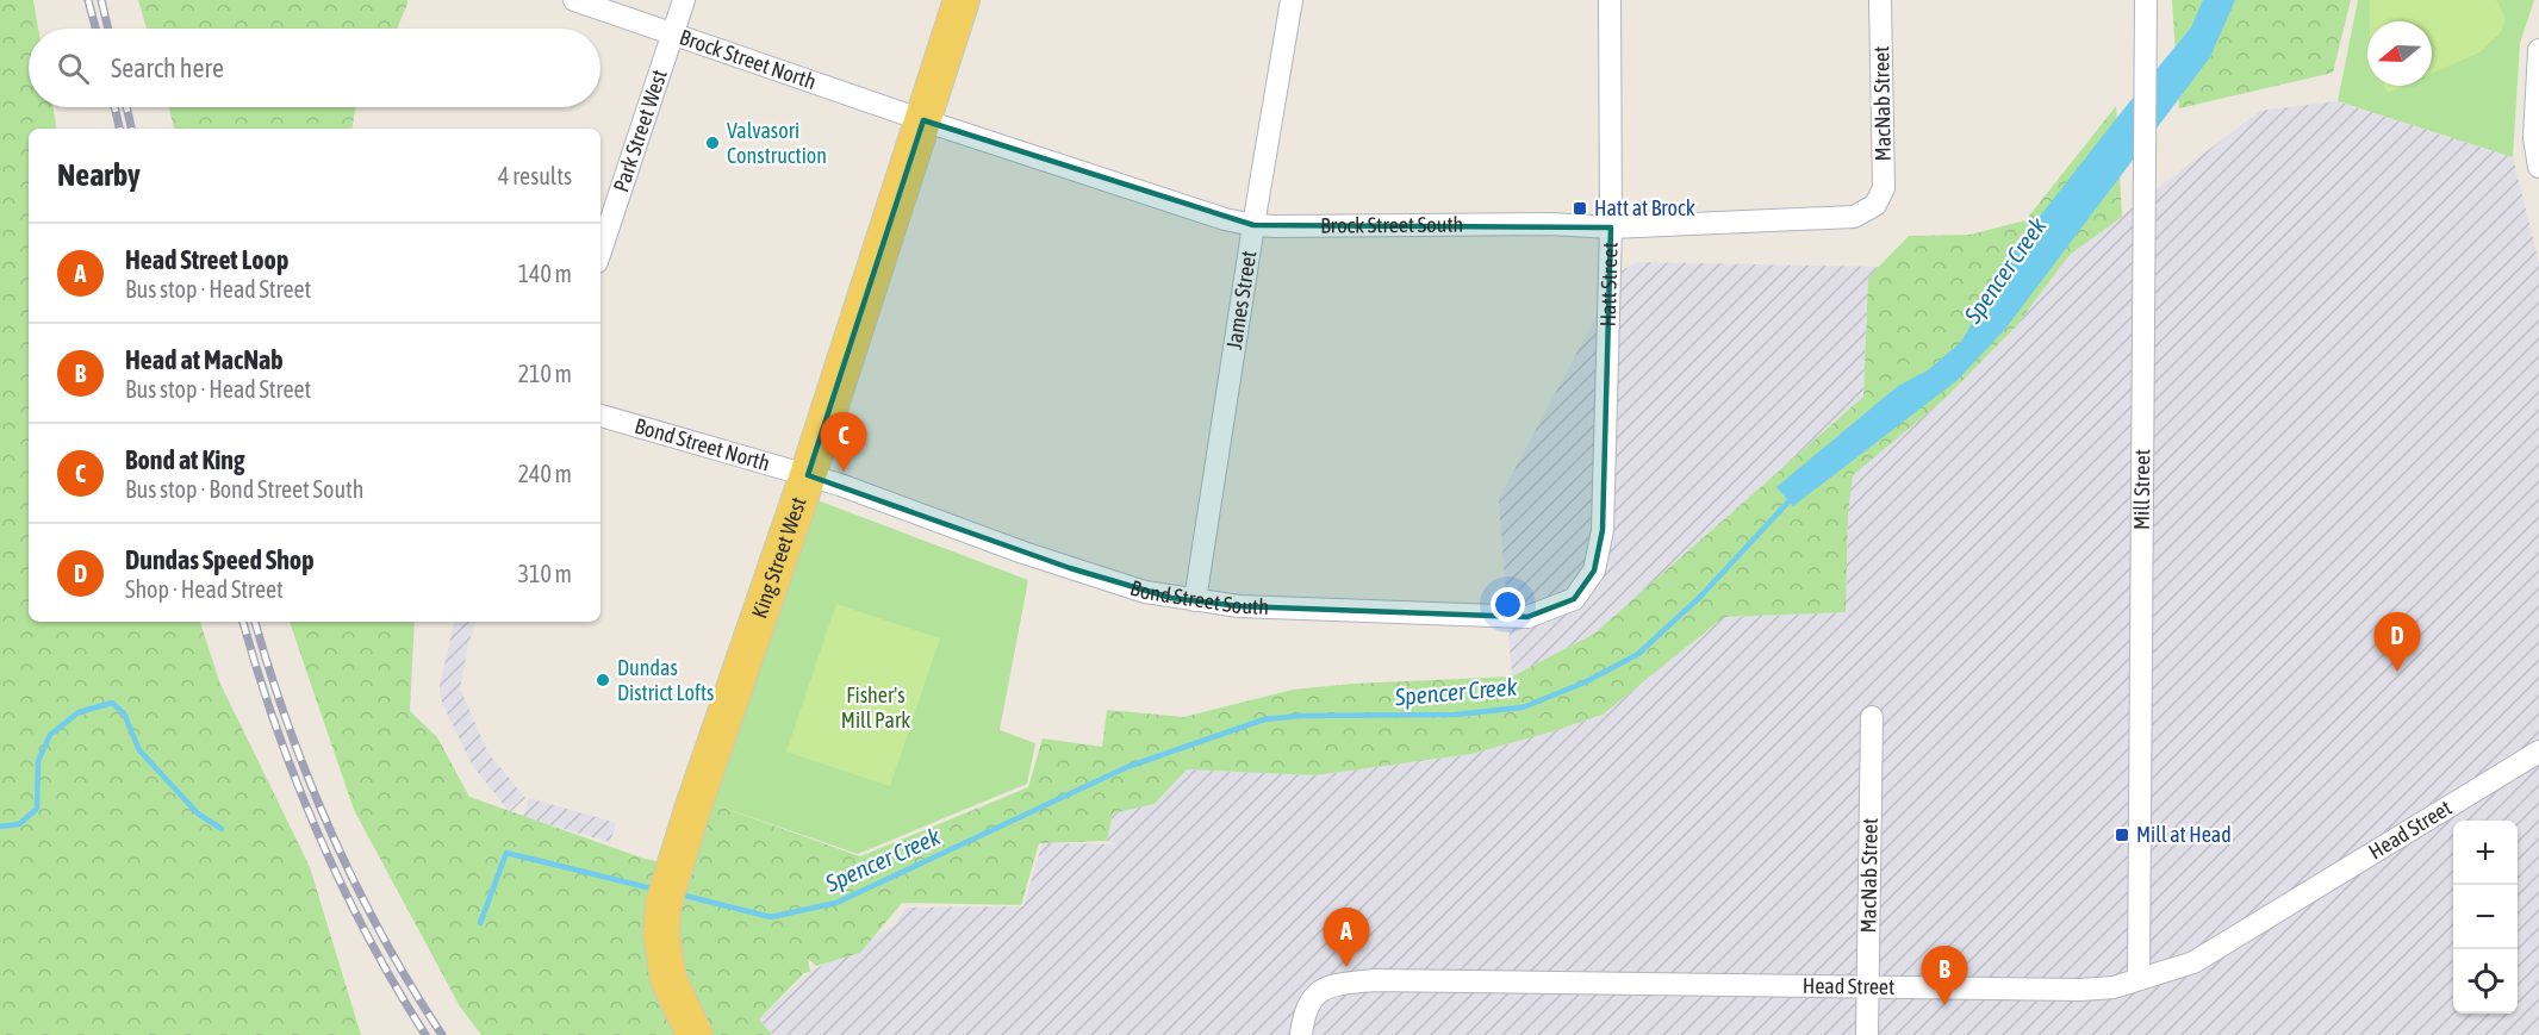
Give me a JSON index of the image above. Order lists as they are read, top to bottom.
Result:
{
  "streets": {
    "main road": ["King Street West"],
    "street": [
      "Brock Street North",
      "MacNab Street",
      "Park Street West",
      "Brock Street South",
      "Hatt Street",
      "James Street",
      "Bond Street North",
      "Mill Street",
      "Bond Street South",
      "Head Street"
    ]
  },
  "crossings": [
    ["Brock Street North", "Park Street West"],
    ["Brock Street North", "Brock Street South"],
    ["Brock Street North", "King Street West"],
    ["MacNab Street", "Brock Street South"],
    ["MacNab Street", "Head Street"],
    ["Brock Street South", "Hatt Street"],
    ["Brock Street South", "James Street"],
    ["Brock Street South", "King Street West"],
    ["Hatt Street", "Bond Street South"],
    ["James Street", "Bond Street South"],
    ["Bond Street North", "King Street West"],
    ["Bond Street North", "Bond Street South"],
    ["Mill Street", "Head Street"],
    ["King Street West", "Bond Street South"]
  ],
  "water": ["Spencer Creek"],
  "parks": ["Fisher's Mill Park"],
  "places": {
    "other": ["Valvasori Construction", "Dundas District Lofts"],
    "transit": ["Hatt at Brock", "Mill at Head"]
  },
  "north": "left",
  "page": {
    "search": "Search here",
    "heading": ["Nearby", "4 results"],
    "list": [
      {
        "mark": "A",
        "name": "Head Street Loop",
        "note": "Bus stop · Head Street",
        "value": "140 m"
      },
      {
        "mark": "B",
        "name": "Head at MacNab",
        "note": "Bus stop · Head Street",
        "value": "210 m"
      },
      {
        "mark": "C",
        "name": "Bond at King",
        "note": "Bus stop · Bond Street South",
        "value": "240 m"
      },
      {
        "mark": "D",
        "name": "Dundas Speed Shop",
        "note": "Shop · Head Street",
        "value": "310 m"
      }
    ],
    "pins": [
      "C",
      "D",
      "A",
      "B"
    ],
    "map_buttons": ["+", "−"]
  }
}
